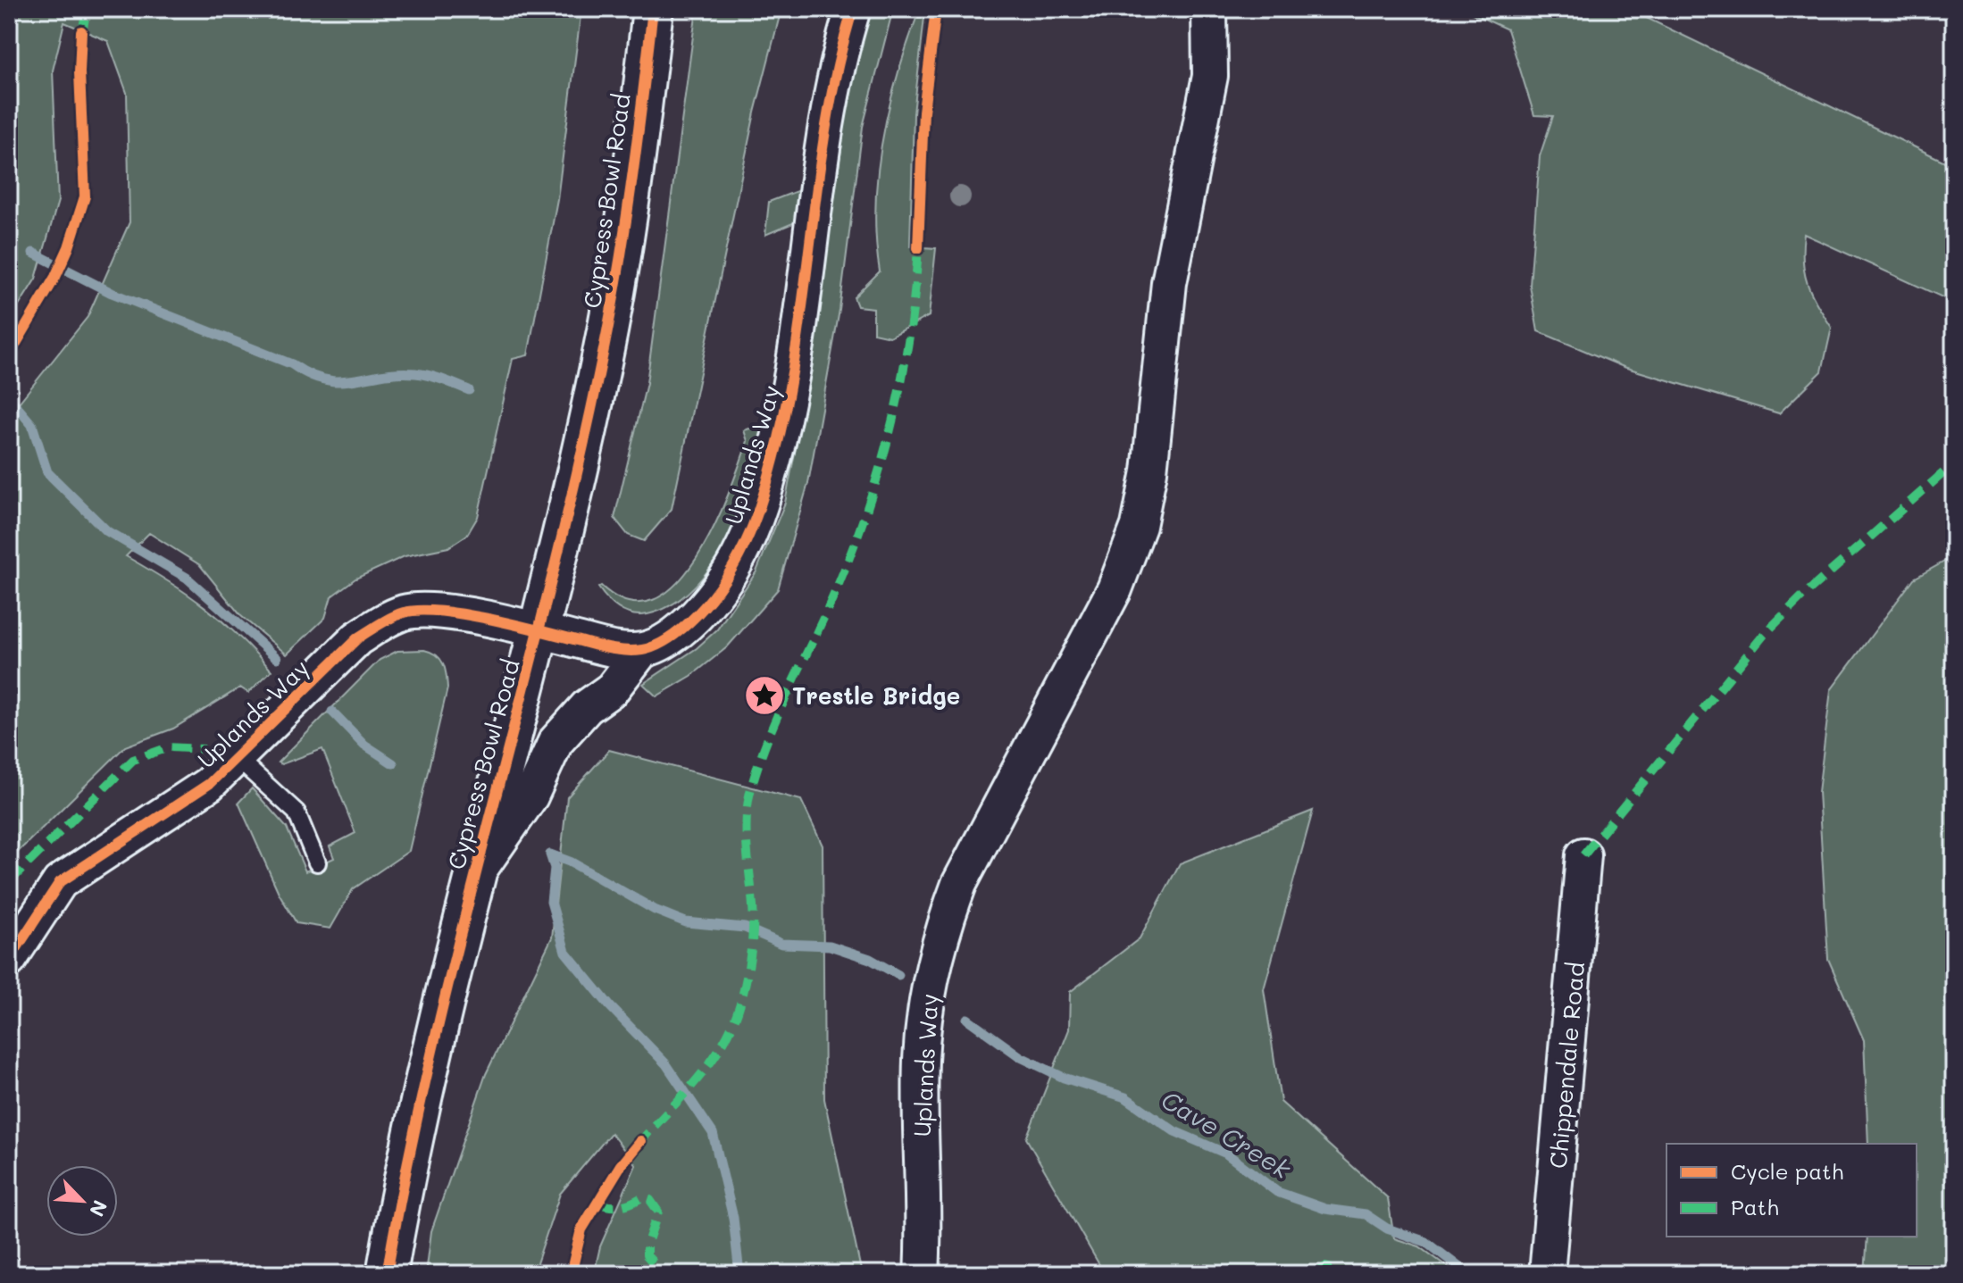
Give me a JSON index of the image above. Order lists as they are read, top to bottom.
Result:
{
  "streets": {
    "street": ["Cypress Bowl Road", "Uplands Way", "Chippendale Road"]
  },
  "crossings": [
    ["Cypress Bowl Road", "Uplands Way"]
  ],
  "water": ["Cave Creek"],
  "places": {
    "place": ["Trestle Bridge"]
  },
  "legend": ["Cycle path", "Path"],
  "north": "bottom right"
}
